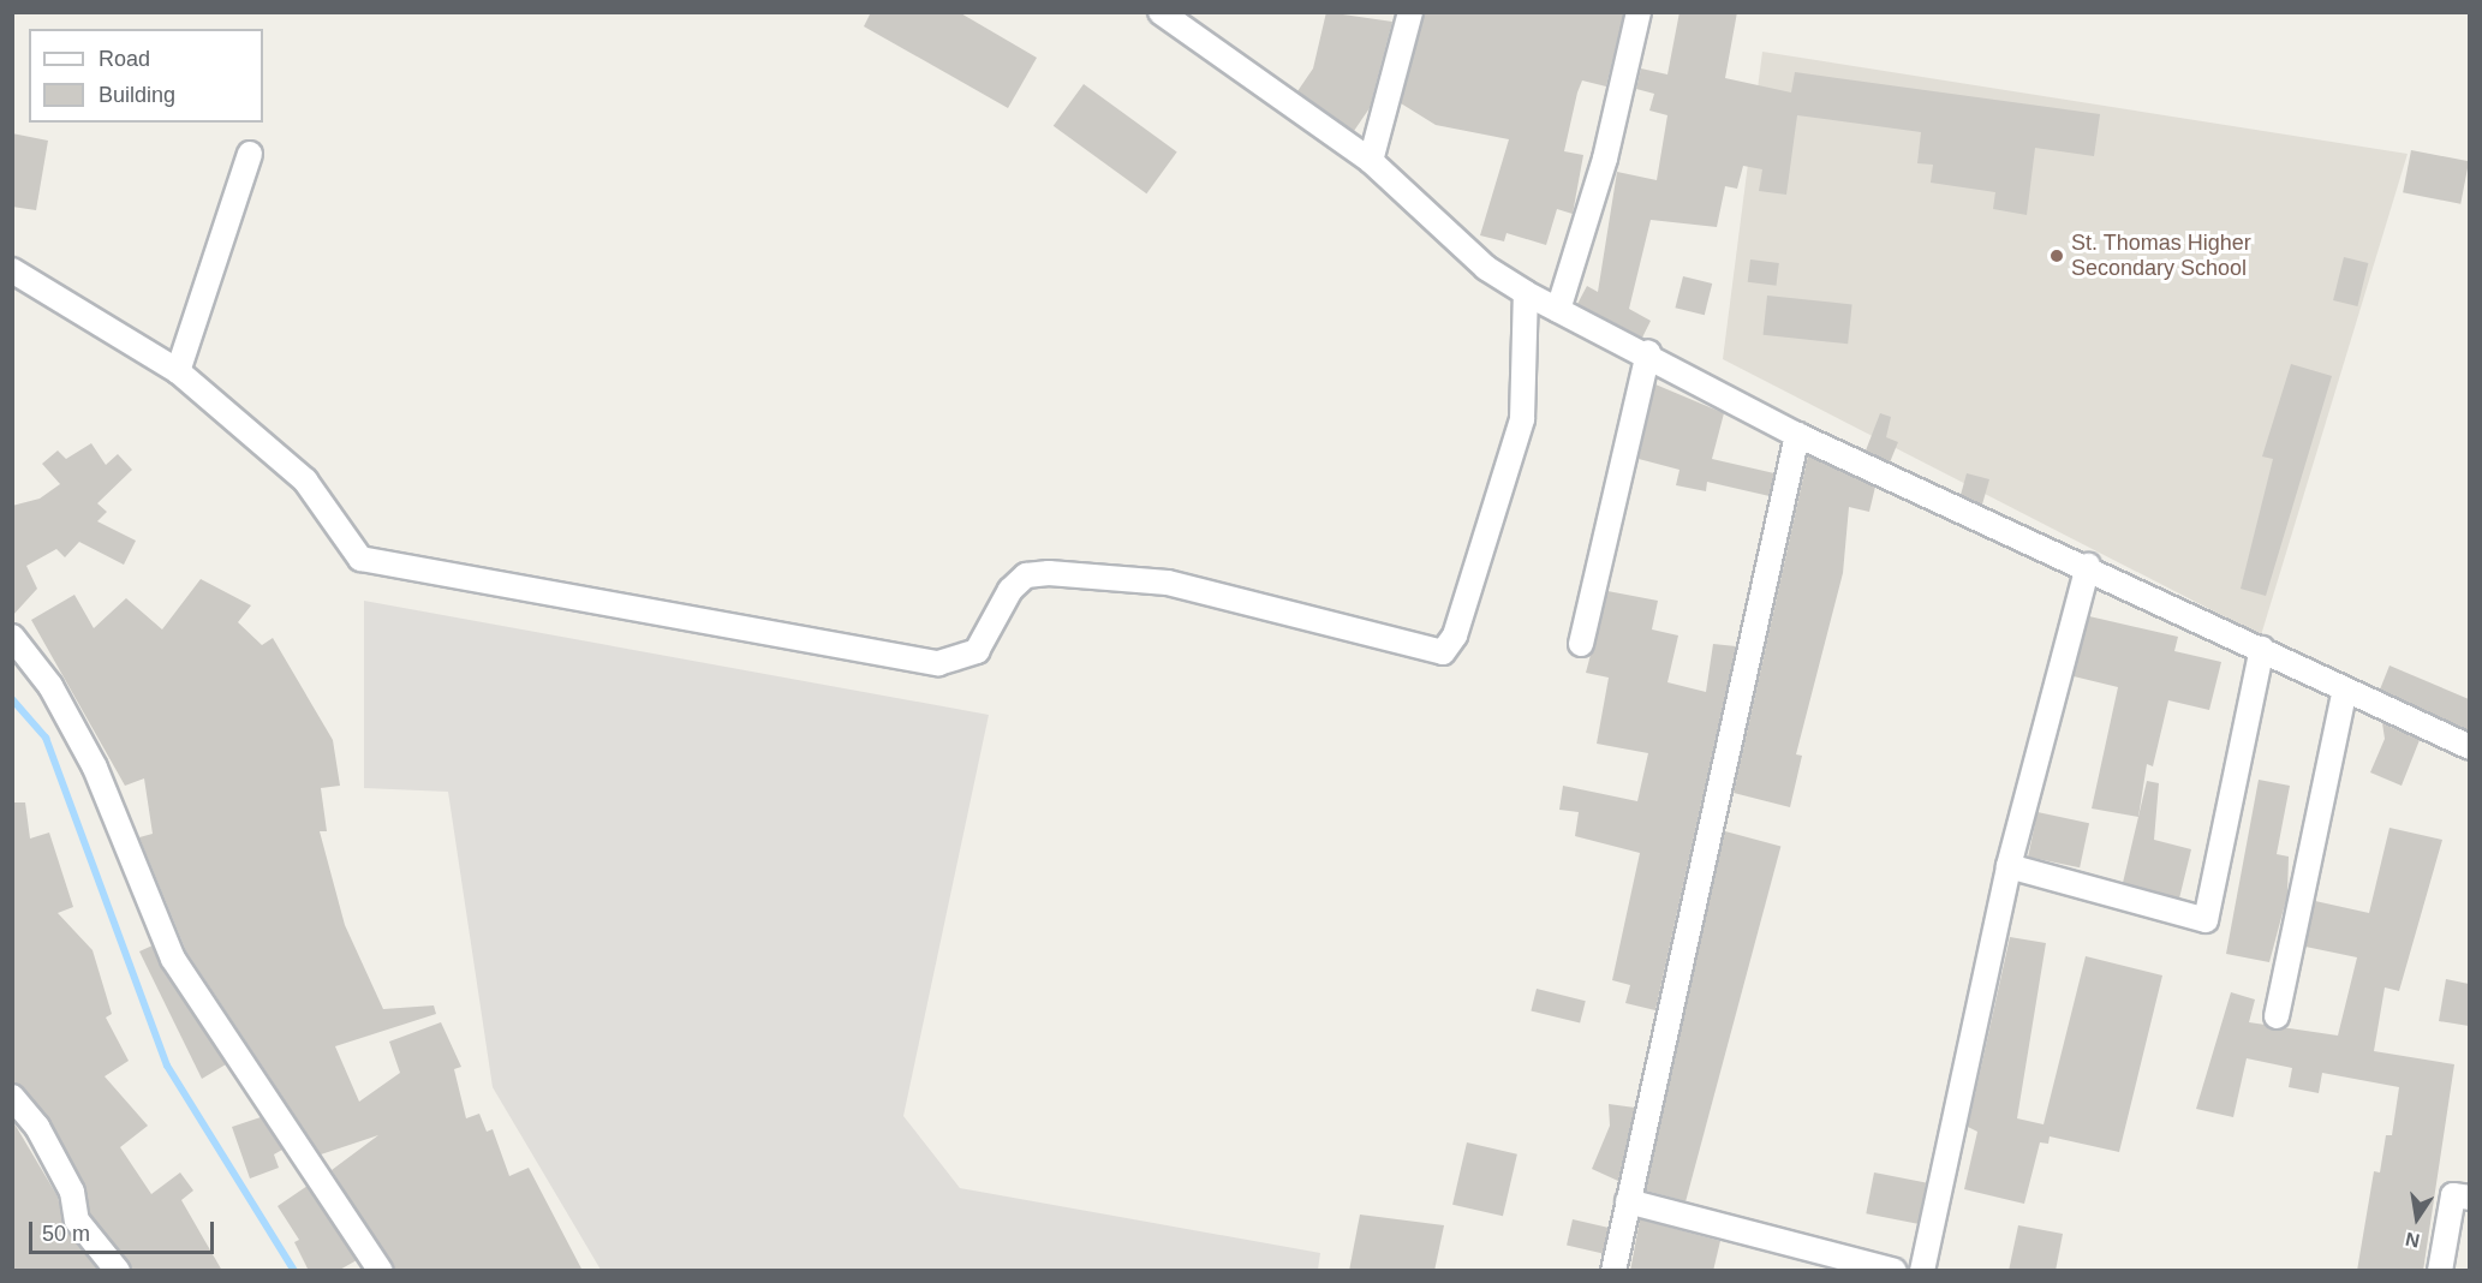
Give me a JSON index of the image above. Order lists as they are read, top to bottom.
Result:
{
  "places": ["St. Thomas Higher Secondary School"],
  "legend": ["Road", "Building"],
  "scale_bar": "50 m",
  "north": "bottom"
}
